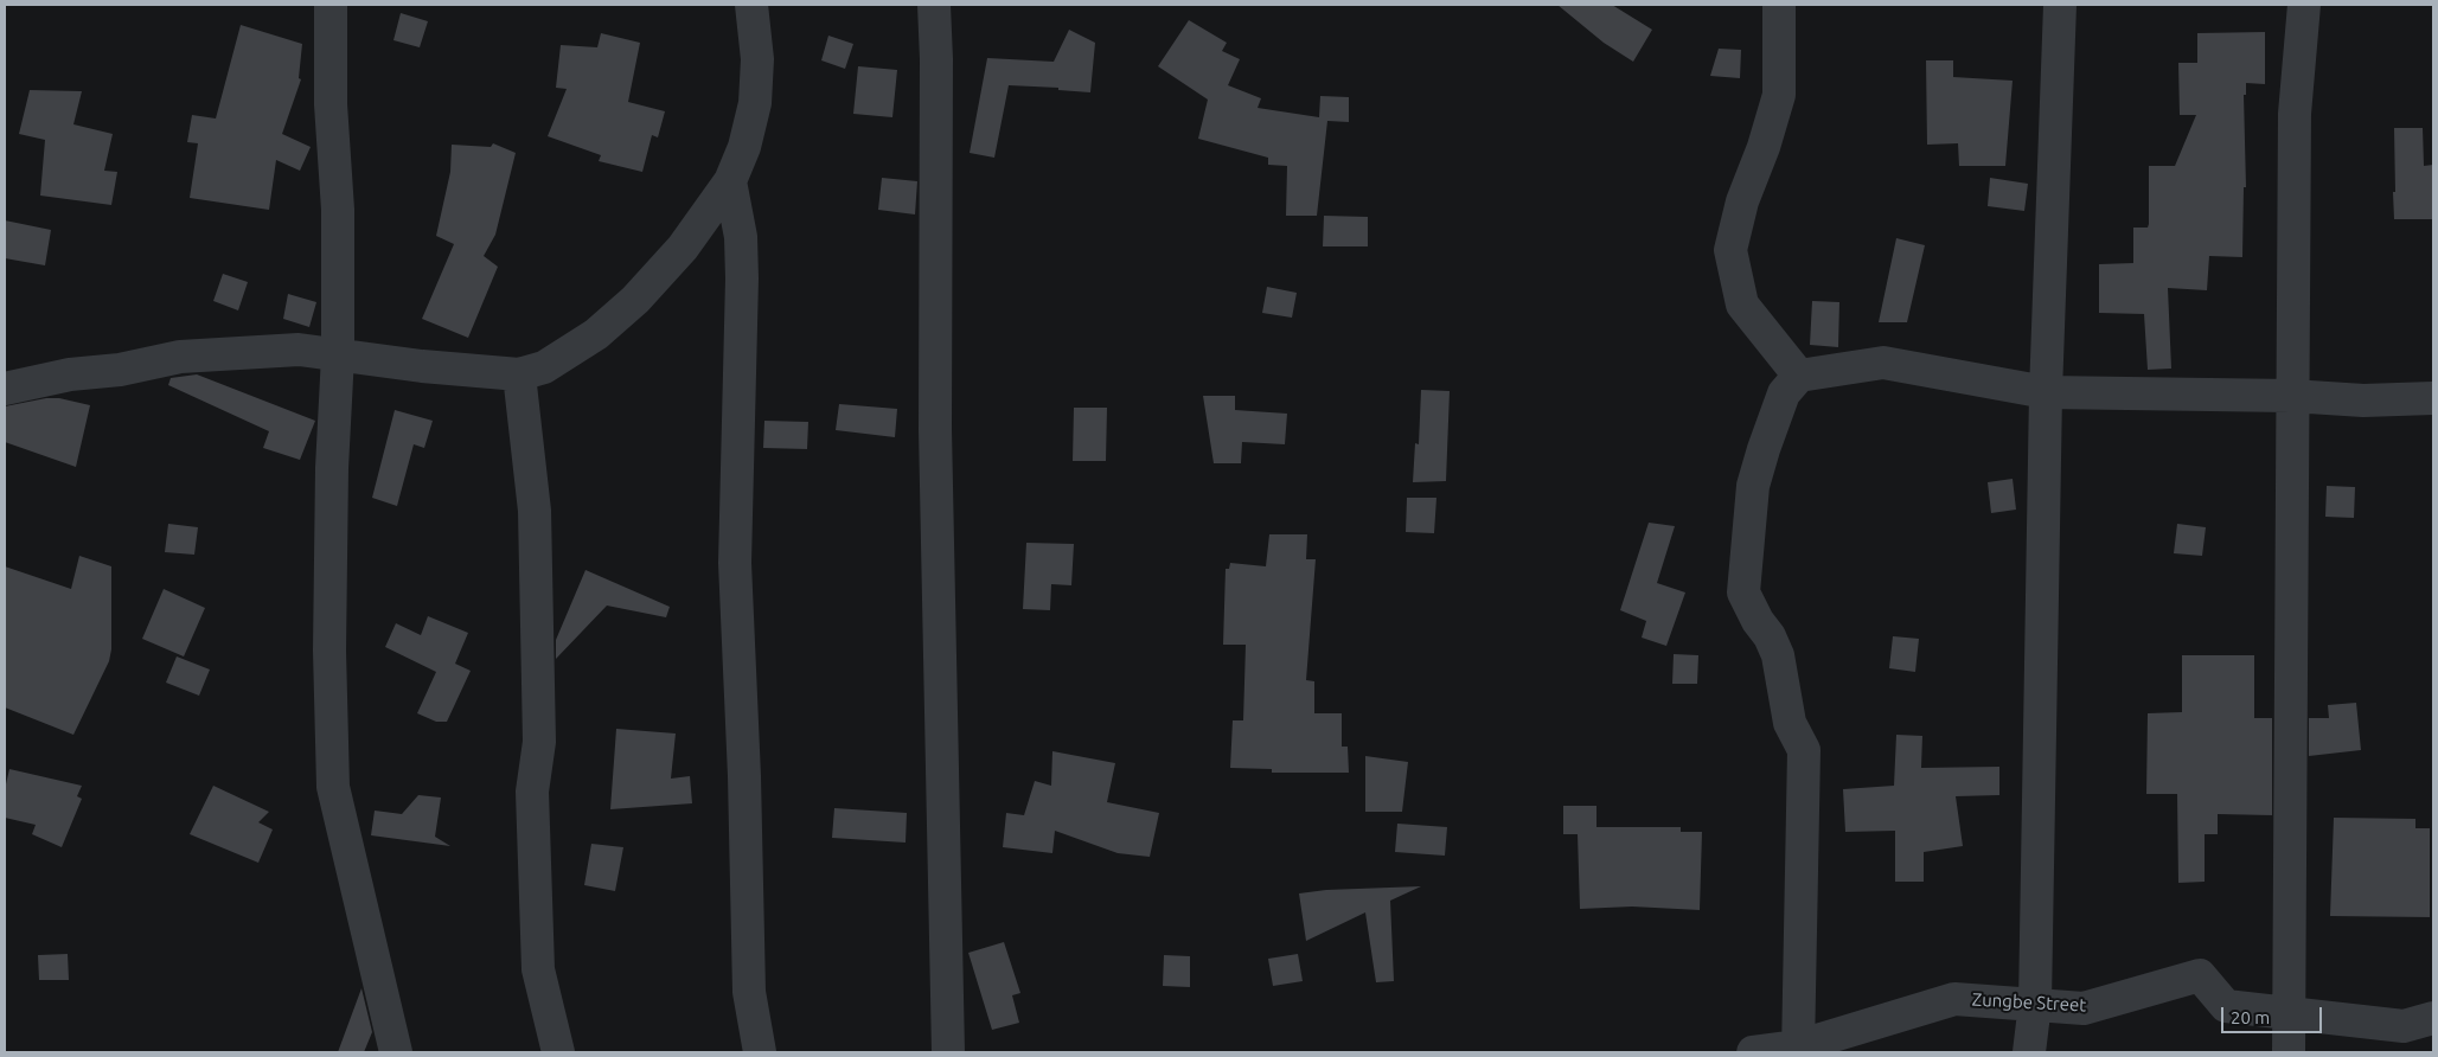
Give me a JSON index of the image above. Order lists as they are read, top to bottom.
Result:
{
  "streets": {
    "street": ["Zungbe Street"]
  },
  "scale_bar": "20 m"
}
